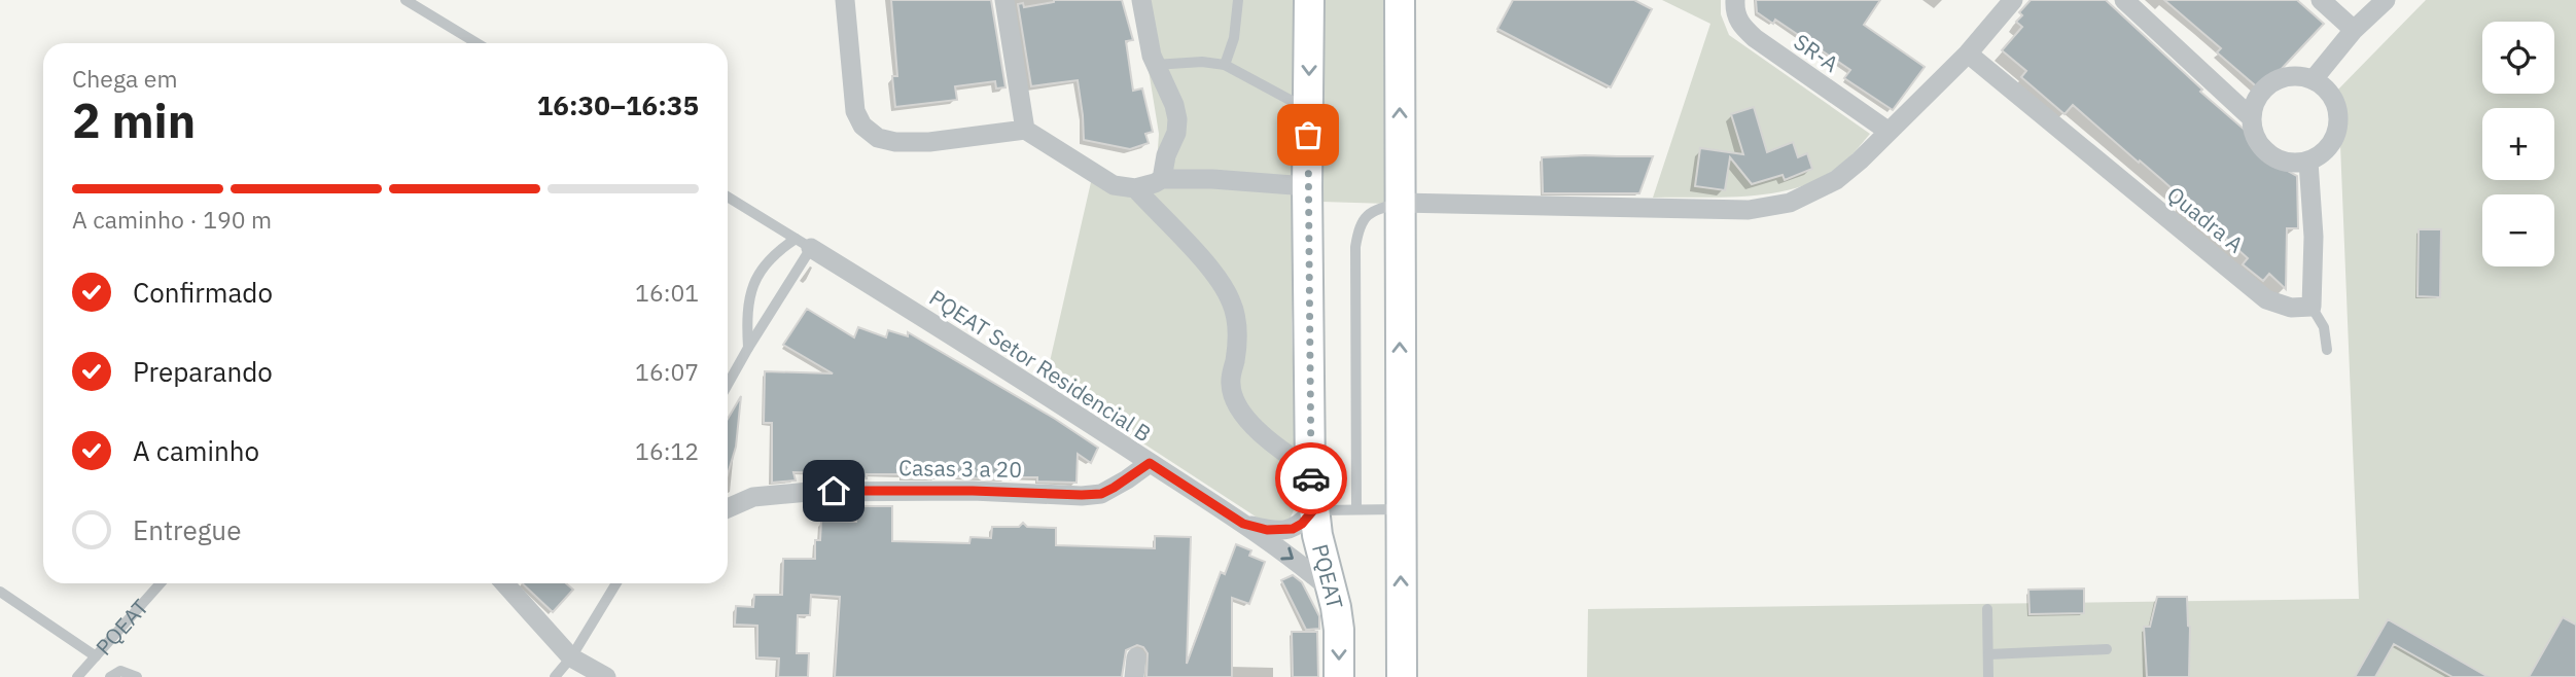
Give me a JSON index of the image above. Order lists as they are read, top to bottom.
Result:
{
  "streets": {
    "street": [
      "SR-A",
      "Quadra A",
      "PQEAT Setor Residencial B",
      "Casas 3 a 20",
      "PQEAT"
    ]
  },
  "crossings": [
    ["PQEAT Setor Residencial B", "Casas 3 a 20"],
    ["PQEAT Setor Residencial B", "PQEAT"]
  ],
  "page": {
    "map_buttons": ["+", "−"],
    "heading": ["2 min", "Chega em", "16:30–16:35"],
    "bar": "A caminho · 190 m",
    "list": [
      ["Confirmado", "16:01"],
      ["Preparando", "16:07"],
      ["A caminho", "16:12"],
      "Entregue"
    ]
  }
}
